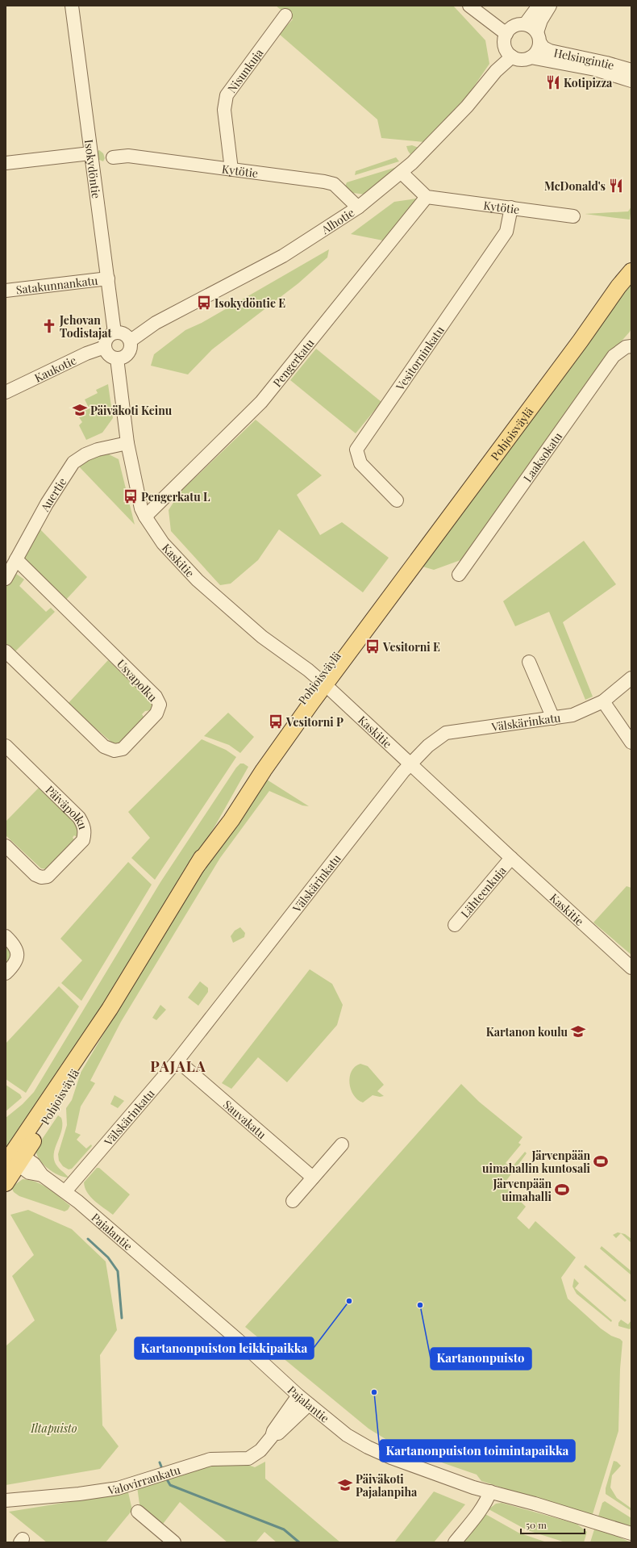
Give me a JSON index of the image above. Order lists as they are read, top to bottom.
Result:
{
  "streets": {
    "main road": ["Pohjoisväylä"],
    "street": [
      "Helsingintie",
      "Nisunkuja",
      "Isokydöntie",
      "Kytötie",
      "Alhotie",
      "Satakunnankatu",
      "Vesitorninkatu",
      "Pengerkatu",
      "Kaukotie",
      "Laaksokatu",
      "Auertie",
      "Kaskitie",
      "Usvapolku",
      "Välskärinkatu",
      "Päiväpolku",
      "Lähteenkuja",
      "Sauvakatu",
      "Pajalantie",
      "Valovirrankatu"
    ]
  },
  "crossings": [
    ["Helsingintie", "Alhotie"],
    ["Nisunkuja", "Kytötie"],
    ["Isokydöntie", "Alhotie"],
    ["Isokydöntie", "Satakunnankatu"],
    ["Isokydöntie", "Kaukotie"],
    ["Kytötie", "Alhotie"],
    ["Kytötie", "Vesitorninkatu"],
    ["Kytötie", "Pengerkatu"],
    ["Alhotie", "Kaukotie"],
    ["Pengerkatu", "Kaskitie"],
    ["Pohjoisväylä", "Kaskitie"],
    ["Pohjoisväylä", "Pajalantie"],
    ["Auertie", "Kaskitie"],
    ["Auertie", "Usvapolku"],
    ["Kaskitie", "Välskärinkatu"],
    ["Kaskitie", "Lähteenkuja"],
    ["Välskärinkatu", "Sauvakatu"],
    ["Välskärinkatu", "Pajalantie"],
    ["Pajalantie", "Valovirrankatu"]
  ],
  "districts": ["PAJALA"],
  "parks": ["Iltapuisto"],
  "places": {
    "restaurant": ["Kotipizza", "McDonald's"],
    "bus stop": [
      "Isokydöntie E",
      "Pengerkatu L",
      "Vesitorni E",
      "Vesitorni P"
    ],
    "church": ["Jehovan Todistajat"],
    "school or university": ["Päiväkoti Keinu", "Kartanon koulu", "Päiväkoti Pajalanpiha"],
    "sports": ["Järvenpään uimahallin kuntosali", "Järvenpään uimahalli"],
    "other": ["Kartanonpuiston leikkipaikka", "Kartanonpuisto", "Kartanonpuiston toimintapaikka"]
  },
  "scale_bar": "50 m"
}
